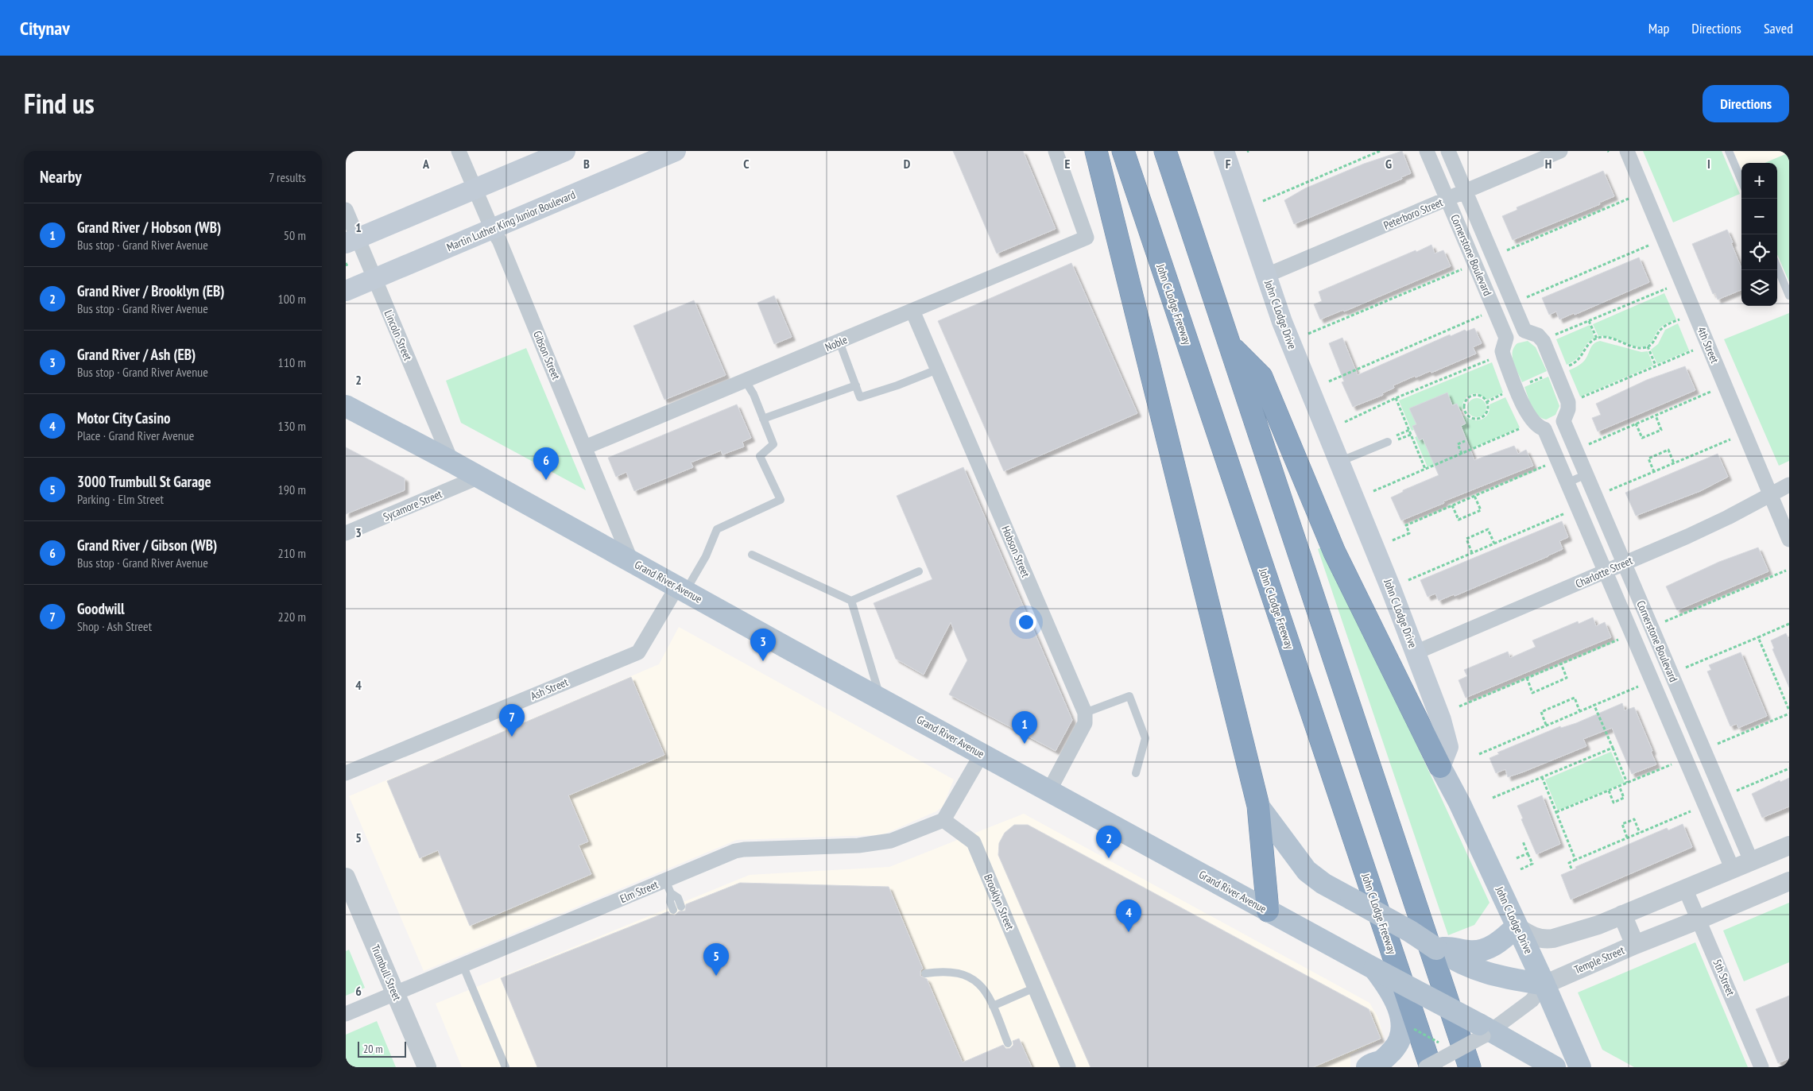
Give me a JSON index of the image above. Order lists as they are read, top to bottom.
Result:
{
  "streets": {
    "highway": ["John C Lodge Freeway"],
    "main road": ["Martin Luther King Junior Boulevard", "John C Lodge Drive", "Grand River Avenue"],
    "street": [
      "Peterboro Street",
      "Cornerstone Boulevard",
      "Lincoln Street",
      "Noble",
      "4th Street",
      "Gibson Street",
      "Sycamore Street",
      "Hobson Street",
      "Charlotte Street",
      "Ash Street",
      "Elm Street",
      "Brooklyn Street",
      "Temple Street",
      "Trumbull Street",
      "5th Street"
    ]
  },
  "crossings": [
    ["Peterboro Street", "Cornerstone Boulevard"],
    ["Peterboro Street", "John C Lodge Drive"],
    ["Martin Luther King Junior Boulevard", "Lincoln Street"],
    ["Martin Luther King Junior Boulevard", "Gibson Street"],
    ["Cornerstone Boulevard", "Charlotte Street"],
    ["John C Lodge Drive", "Charlotte Street"],
    ["John C Lodge Drive", "Temple Street"],
    ["Lincoln Street", "Grand River Avenue"],
    ["Noble", "Gibson Street"],
    ["Noble", "Hobson Street"],
    ["4th Street", "Charlotte Street"],
    ["Gibson Street", "Grand River Avenue"],
    ["Sycamore Street", "Grand River Avenue"],
    ["Grand River Avenue", "Ash Street"],
    ["Grand River Avenue", "Temple Street"],
    ["Elm Street", "Brooklyn Street"],
    ["Elm Street", "Trumbull Street"],
    ["Temple Street", "5th Street"]
  ],
  "scale_bar": "20 m",
  "page": {
    "header": "Citynav",
    "nav": ["Map", "Directions", "Saved"],
    "title": "Find us",
    "buttons": "Directions",
    "heading": ["Nearby", "7 results"],
    "map_buttons": ["+", "−"],
    "list": [
      {
        "mark": "1",
        "name": "Grand River / Hobson (WB)",
        "note": "Bus stop · Grand River Avenue",
        "value": "50 m"
      },
      {
        "mark": "2",
        "name": "Grand River / Brooklyn (EB)",
        "note": "Bus stop · Grand River Avenue",
        "value": "100 m"
      },
      {
        "mark": "3",
        "name": "Grand River / Ash (EB)",
        "note": "Bus stop · Grand River Avenue",
        "value": "110 m"
      },
      {
        "mark": "4",
        "name": "Motor City Casino",
        "note": "Place · Grand River Avenue",
        "value": "130 m"
      },
      {
        "mark": "5",
        "name": "3000 Trumbull St Garage",
        "note": "Parking · Elm Street",
        "value": "190 m"
      },
      {
        "mark": "6",
        "name": "Grand River / Gibson (WB)",
        "note": "Bus stop · Grand River Avenue",
        "value": "210 m"
      },
      {
        "mark": "7",
        "name": "Goodwill",
        "note": "Shop · Ash Street",
        "value": "220 m"
      }
    ],
    "pins": [
      "6",
      "3",
      "7",
      "1",
      "2",
      "4",
      "5"
    ],
    "scale": "20 m"
  },
  "grid": {
    "columns": [
      "A",
      "B",
      "C",
      "D",
      "E",
      "F",
      "G",
      "H",
      "I"
    ],
    "rows": [
      "1",
      "2",
      "3",
      "4",
      "5",
      "6"
    ]
  }
}
